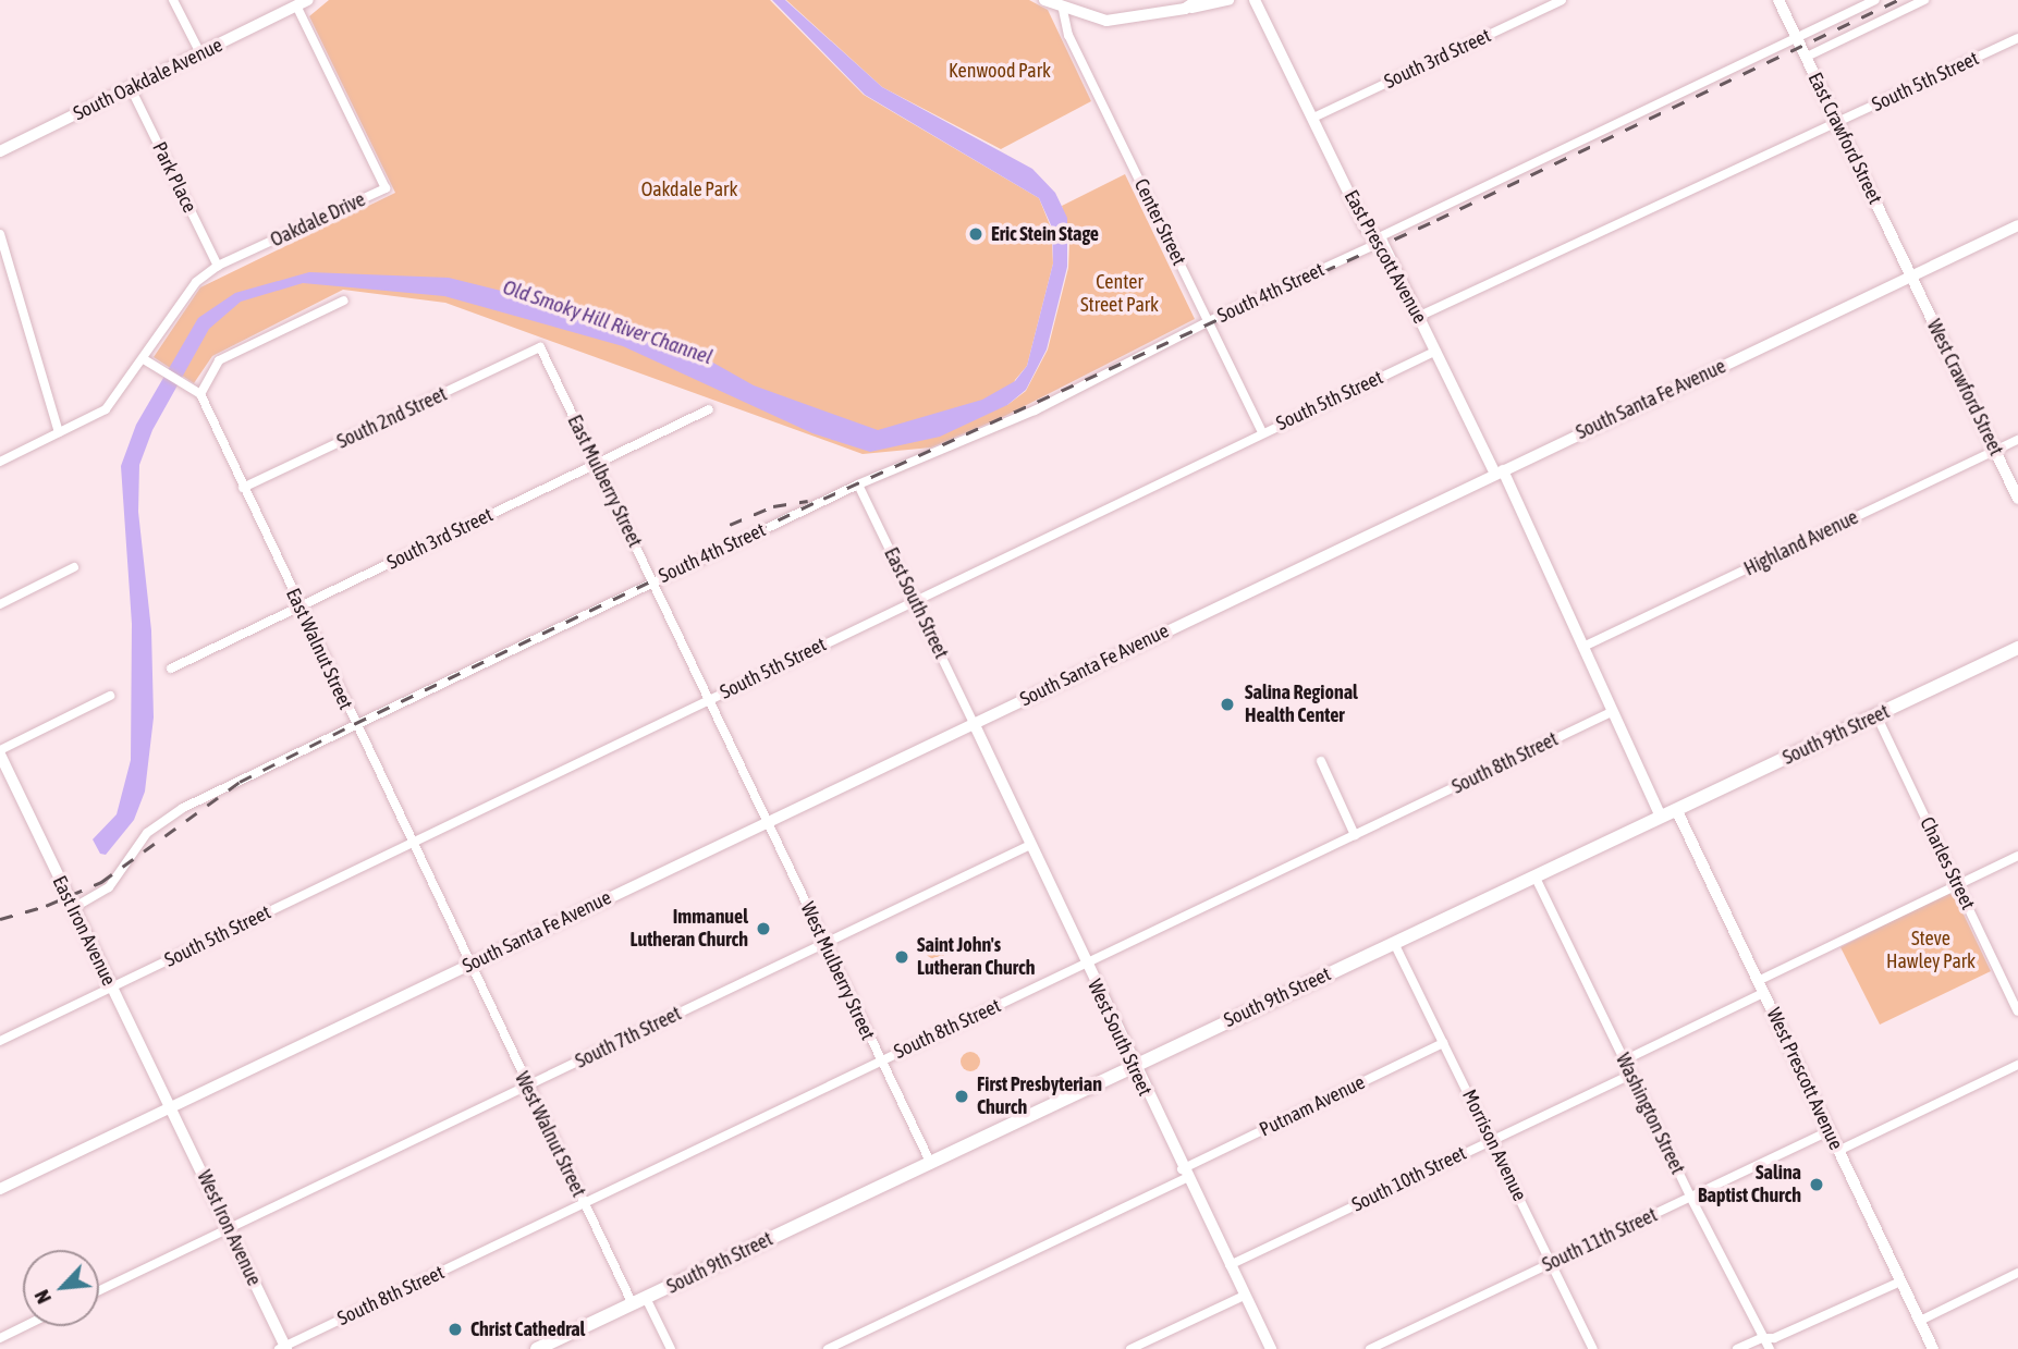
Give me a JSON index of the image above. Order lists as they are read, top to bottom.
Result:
{
  "streets": {
    "main road": [
      "East Crawford Street",
      "West Crawford Street",
      "South Santa Fe Avenue",
      "South 9th Street"
    ],
    "street": [
      "South 3rd Street",
      "South Oakdale Avenue",
      "South 5th Street",
      "Park Place",
      "Oakdale Drive",
      "Center Street",
      "East Prescott Avenue",
      "South 4th Street",
      "South 2nd Street",
      "East Mulberry Street",
      "Highland Avenue",
      "East South Street",
      "East Walnut Street",
      "South 8th Street",
      "Charles Street",
      "East Iron Avenue",
      "West Mulberry Street",
      "South 7th Street",
      "West South Street",
      "West Prescott Avenue",
      "Putnam Avenue",
      "Washington Street",
      "West Walnut Street",
      "Morrison Avenue",
      "South 10th Street",
      "West Iron Avenue",
      "South 11th Street"
    ]
  },
  "crossings": [
    ["South 3rd Street", "East Prescott Avenue"],
    ["South 3rd Street", "East Mulberry Street"],
    ["South 3rd Street", "East Walnut Street"],
    ["South Oakdale Avenue", "Park Place"],
    ["South Oakdale Avenue", "Oakdale Drive"],
    ["South 5th Street", "East Crawford Street"],
    ["South 5th Street", "Center Street"],
    ["South 5th Street", "East Prescott Avenue"],
    ["South 5th Street", "East Mulberry Street"],
    ["South 5th Street", "East South Street"],
    ["South 5th Street", "East Walnut Street"],
    ["South 5th Street", "East Iron Avenue"],
    ["East Crawford Street", "South 4th Street"],
    ["East Crawford Street", "West Crawford Street"],
    ["East Crawford Street", "South Santa Fe Avenue"],
    ["Park Place", "Oakdale Drive"],
    ["Center Street", "South 4th Street"],
    ["East Prescott Avenue", "South 4th Street"],
    ["East Prescott Avenue", "South Santa Fe Avenue"],
    ["South 4th Street", "East Mulberry Street"],
    ["South 4th Street", "East South Street"],
    ["South 4th Street", "East Walnut Street"],
    ["South 4th Street", "East Iron Avenue"],
    ["West Crawford Street", "South Santa Fe Avenue"],
    ["West Crawford Street", "Highland Avenue"],
    ["South Santa Fe Avenue", "East Mulberry Street"],
    ["South Santa Fe Avenue", "East South Street"],
    ["South Santa Fe Avenue", "East Walnut Street"],
    ["South Santa Fe Avenue", "East Iron Avenue"],
    ["South Santa Fe Avenue", "West Mulberry Street"],
    ["South Santa Fe Avenue", "West South Street"],
    ["South Santa Fe Avenue", "West Walnut Street"],
    ["South Santa Fe Avenue", "West Iron Avenue"],
    ["South 2nd Street", "East Mulberry Street"],
    ["South 2nd Street", "East Walnut Street"],
    ["East Mulberry Street", "West Mulberry Street"],
    ["East South Street", "West South Street"],
    ["East Walnut Street", "West Walnut Street"],
    ["South 9th Street", "Charles Street"],
    ["South 9th Street", "West Mulberry Street"],
    ["South 9th Street", "West South Street"],
    ["South 9th Street", "West Prescott Avenue"],
    ["South 9th Street", "Washington Street"],
    ["South 9th Street", "West Walnut Street"],
    ["South 9th Street", "Morrison Avenue"],
    ["South 8th Street", "West Mulberry Street"],
    ["South 8th Street", "West South Street"],
    ["South 8th Street", "West Walnut Street"],
    ["South 8th Street", "West Iron Avenue"],
    ["East Iron Avenue", "West Iron Avenue"],
    ["West Mulberry Street", "South 7th Street"],
    ["South 7th Street", "West South Street"],
    ["South 7th Street", "West Walnut Street"],
    ["South 7th Street", "West Iron Avenue"],
    ["West South Street", "Putnam Avenue"],
    ["West South Street", "South 10th Street"],
    ["West Prescott Avenue", "South 11th Street"],
    ["Putnam Avenue", "Morrison Avenue"],
    ["Washington Street", "South 10th Street"],
    ["Washington Street", "South 11th Street"],
    ["Morrison Avenue", "South 10th Street"],
    ["Morrison Avenue", "South 11th Street"]
  ],
  "water": ["Old Smoky Hill River Channel"],
  "parks": [
    "Kenwood Park",
    "Oakdale Park",
    "Center Street Park",
    "Steve Hawley Park"
  ],
  "places": [
    "Eric Stein Stage",
    "Salina Regional Health Center",
    "Immanuel Lutheran Church",
    "Saint John's Lutheran Church",
    "First Presbyterian Church",
    "Salina Baptist Church",
    "Christ Cathedral"
  ],
  "north": "bottom left"
}
